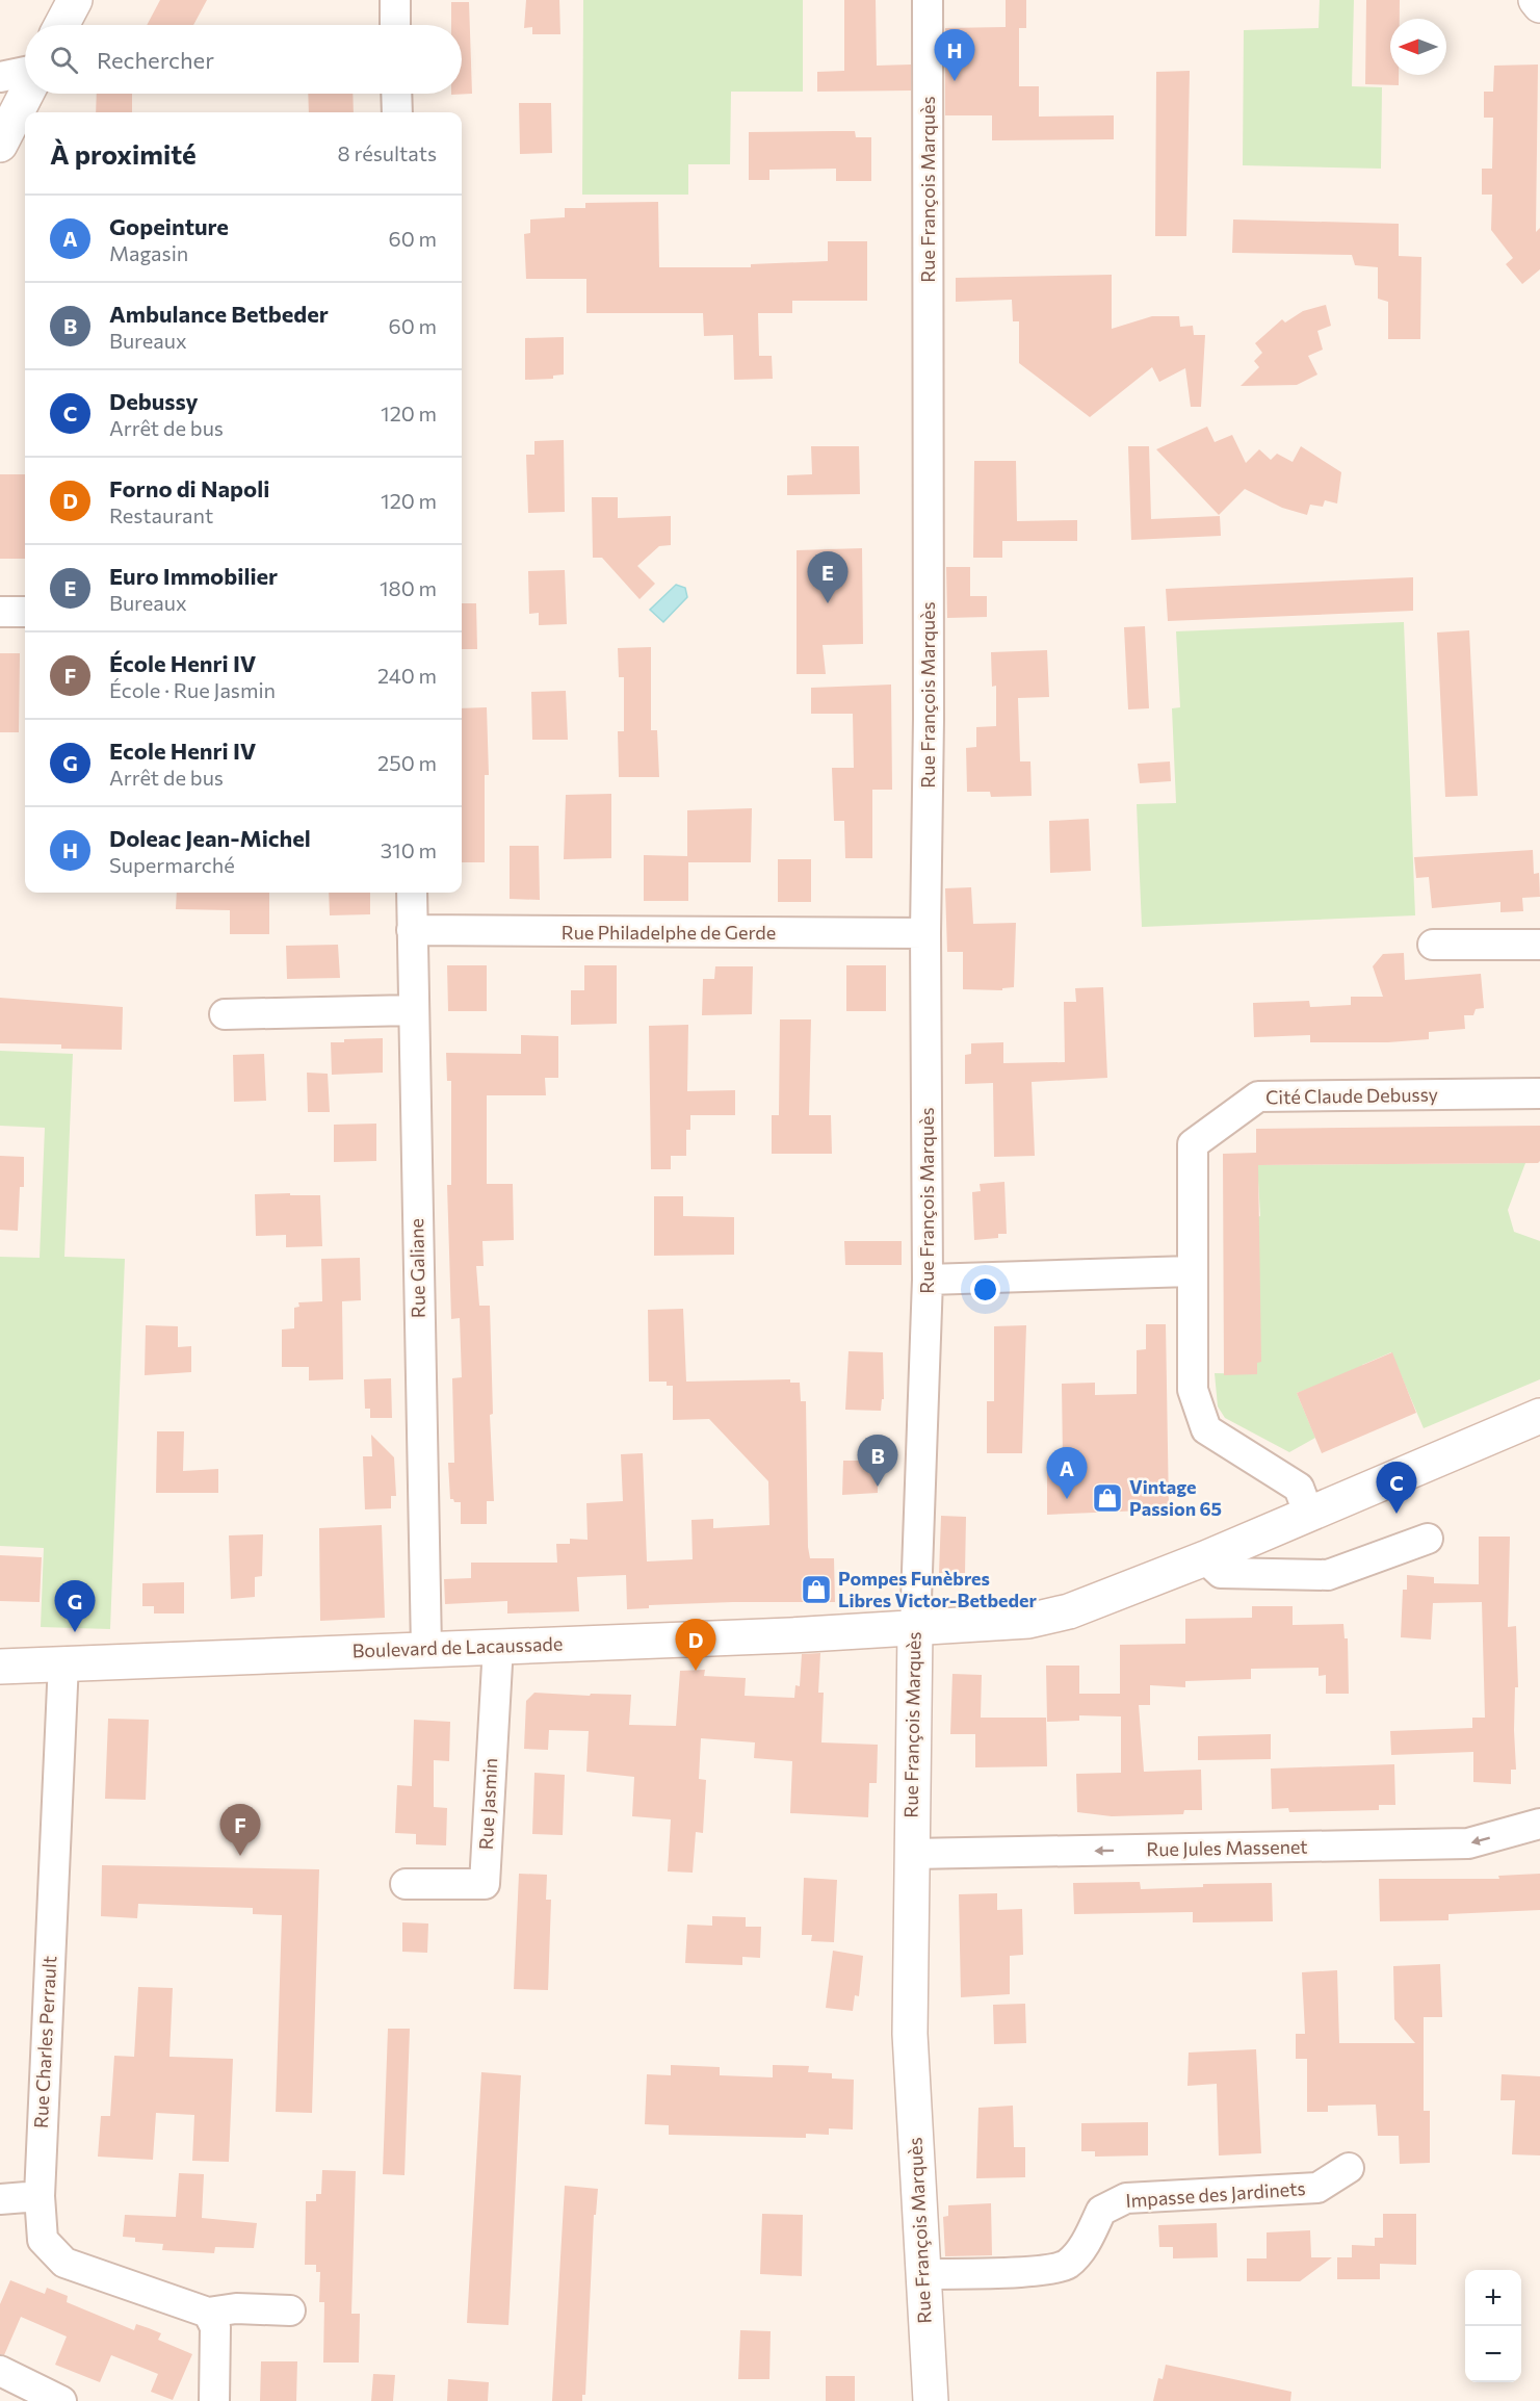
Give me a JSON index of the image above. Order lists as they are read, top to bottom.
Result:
{
  "streets": {
    "main road": ["Rue François Marquès", "Boulevard de Lacaussade"],
    "street": [
      "Rue Philadelphe de Gerde",
      "Cité Claude Debussy",
      "Rue Galiane",
      "Rue Jasmin",
      "Rue Jules Massenet",
      "Rue Charles Perrault",
      "Impasse des Jardinets"
    ]
  },
  "crossings": [
    ["Rue François Marquès", "Rue Philadelphe de Gerde"],
    ["Rue François Marquès", "Boulevard de Lacaussade"],
    ["Rue François Marquès", "Rue Jules Massenet"],
    ["Rue François Marquès", "Impasse des Jardinets"],
    ["Rue Philadelphe de Gerde", "Rue Galiane"],
    ["Cité Claude Debussy", "Boulevard de Lacaussade"],
    ["Rue Galiane", "Boulevard de Lacaussade"],
    ["Boulevard de Lacaussade", "Rue Jasmin"],
    ["Boulevard de Lacaussade", "Rue Charles Perrault"]
  ],
  "one_way": ["Rue Jules Massenet"],
  "places": {
    "shop": ["Vintage Passion 65", "Pompes Funèbres Libres Victor-Betbeder"]
  },
  "north": "left",
  "page": {
    "search": "Rechercher",
    "pins": [
      "H",
      "E",
      "B",
      "A",
      "C",
      "G",
      "D",
      "F"
    ],
    "heading": ["À proximité", "8 résultats"],
    "list": [
      {
        "mark": "A",
        "name": "Gopeinture",
        "note": "Magasin",
        "value": "60 m"
      },
      {
        "mark": "B",
        "name": "Ambulance Betbeder",
        "note": "Bureaux",
        "value": "60 m"
      },
      {
        "mark": "C",
        "name": "Debussy",
        "note": "Arrêt de bus",
        "value": "120 m"
      },
      {
        "mark": "D",
        "name": "Forno di Napoli",
        "note": "Restaurant",
        "value": "120 m"
      },
      {
        "mark": "E",
        "name": "Euro Immobilier",
        "note": "Bureaux",
        "value": "180 m"
      },
      {
        "mark": "F",
        "name": "École Henri IV",
        "note": "École · Rue Jasmin",
        "value": "240 m"
      },
      {
        "mark": "G",
        "name": "Ecole Henri IV",
        "note": "Arrêt de bus",
        "value": "250 m"
      },
      {
        "mark": "H",
        "name": "Doleac Jean-Michel",
        "note": "Supermarché",
        "value": "310 m"
      }
    ],
    "map_buttons": ["+", "−"]
  }
}
